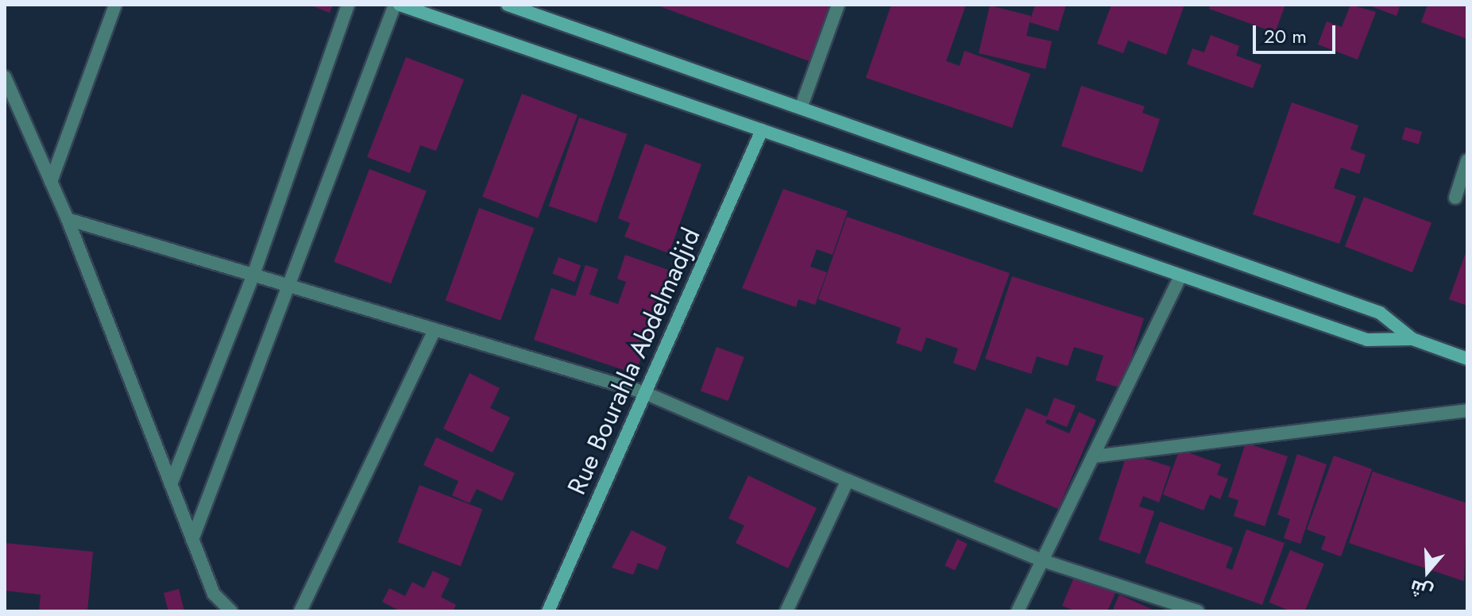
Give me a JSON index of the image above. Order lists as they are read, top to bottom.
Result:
{
  "streets": {
    "street": ["Rue Bourahla Abdelmadjid"]
  },
  "scale_bar": "20 m",
  "north": "bottom"
}
